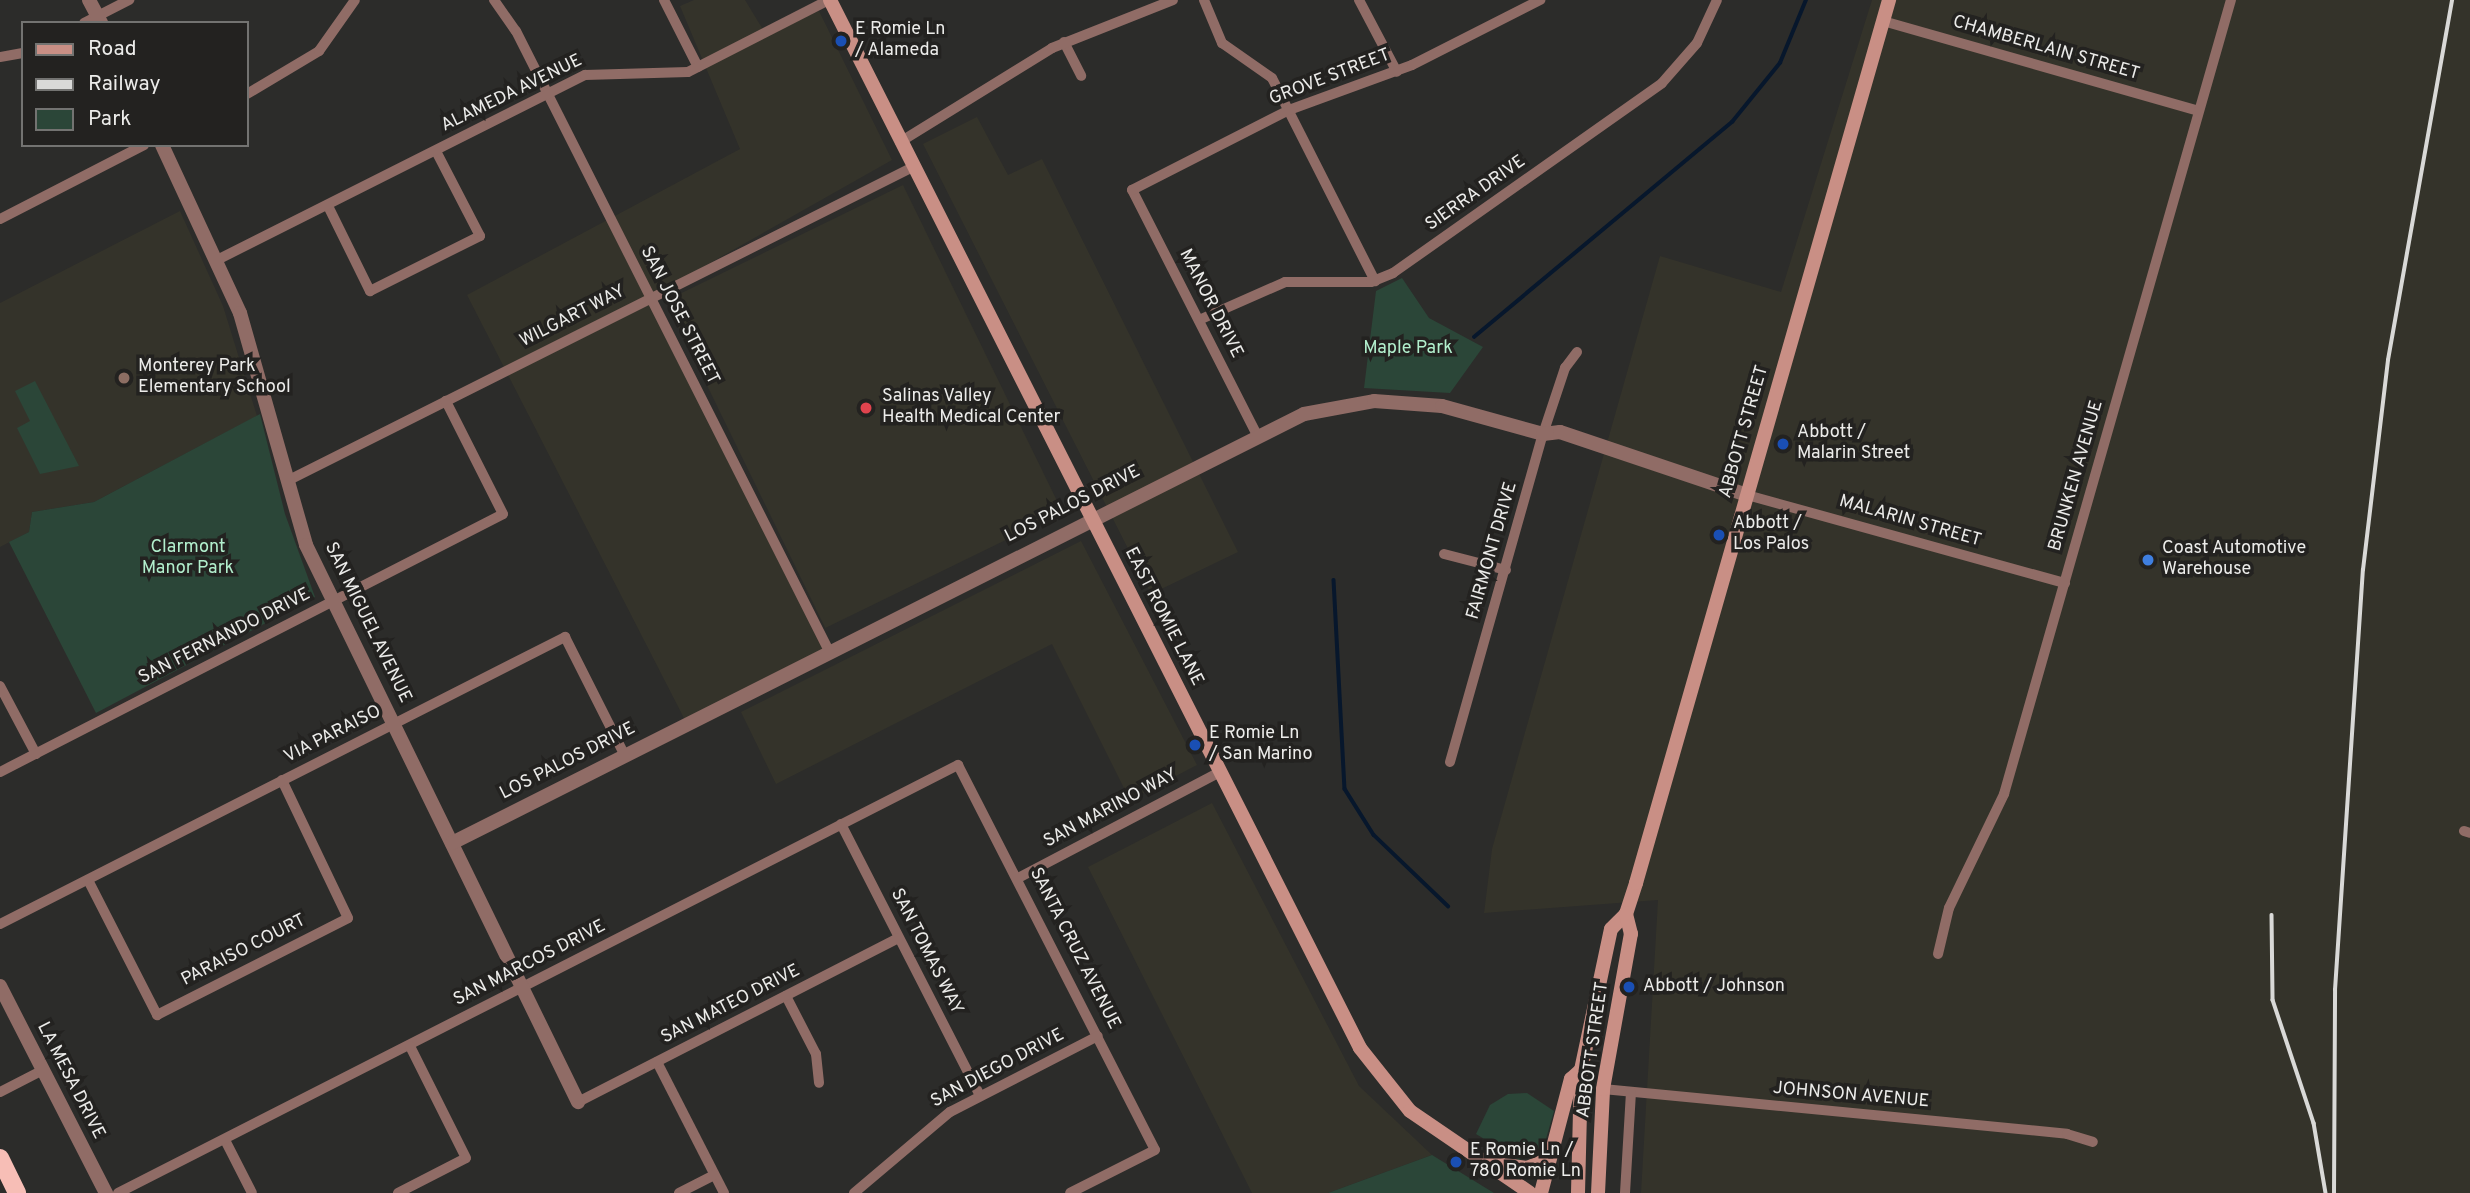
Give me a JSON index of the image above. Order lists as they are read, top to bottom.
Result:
{
  "streets": {
    "main road": ["ABBOTT STREET", "EAST ROMIE LANE"],
    "street": [
      "CHAMBERLAIN STREET",
      "GROVE STREET",
      "ALAMEDA AVENUE",
      "SIERRA DRIVE",
      "MANOR DRIVE",
      "SAN JOSE STREET",
      "WILGART WAY",
      "BRUNKEN AVENUE",
      "LOS PALOS DRIVE",
      "MALARIN STREET",
      "FAIRMONT DRIVE",
      "SAN MIGUEL AVENUE",
      "SAN FERNANDO DRIVE",
      "VIA PARAISO",
      "SAN MARINO WAY",
      "SANTA CRUZ AVENUE",
      "PARAISO COURT",
      "SAN TOMAS WAY",
      "SAN MARCOS DRIVE",
      "SAN MATEO DRIVE",
      "SAN DIEGO DRIVE",
      "LA MESA DRIVE",
      "JOHNSON AVENUE"
    ]
  },
  "crossings": [
    ["CHAMBERLAIN STREET", "ABBOTT STREET"],
    ["CHAMBERLAIN STREET", "BRUNKEN AVENUE"],
    ["GROVE STREET", "MANOR DRIVE"],
    ["ALAMEDA AVENUE", "SAN JOSE STREET"],
    ["ALAMEDA AVENUE", "EAST ROMIE LANE"],
    ["ALAMEDA AVENUE", "SAN MIGUEL AVENUE"],
    ["MANOR DRIVE", "LOS PALOS DRIVE"],
    ["SAN JOSE STREET", "WILGART WAY"],
    ["SAN JOSE STREET", "LOS PALOS DRIVE"],
    ["WILGART WAY", "EAST ROMIE LANE"],
    ["WILGART WAY", "SAN MIGUEL AVENUE"],
    ["WILGART WAY", "SAN FERNANDO DRIVE"],
    ["ABBOTT STREET", "LOS PALOS DRIVE"],
    ["ABBOTT STREET", "MALARIN STREET"],
    ["ABBOTT STREET", "JOHNSON AVENUE"],
    ["BRUNKEN AVENUE", "MALARIN STREET"],
    ["LOS PALOS DRIVE", "MALARIN STREET"],
    ["LOS PALOS DRIVE", "FAIRMONT DRIVE"],
    ["LOS PALOS DRIVE", "EAST ROMIE LANE"],
    ["LOS PALOS DRIVE", "SAN MIGUEL AVENUE"],
    ["LOS PALOS DRIVE", "VIA PARAISO"],
    ["EAST ROMIE LANE", "SAN MARINO WAY"],
    ["SAN MIGUEL AVENUE", "SAN FERNANDO DRIVE"],
    ["SAN MIGUEL AVENUE", "VIA PARAISO"],
    ["SAN MIGUEL AVENUE", "SAN MARCOS DRIVE"],
    ["SAN MIGUEL AVENUE", "SAN MATEO DRIVE"],
    ["VIA PARAISO", "PARAISO COURT"],
    ["SAN MARINO WAY", "SANTA CRUZ AVENUE"],
    ["SANTA CRUZ AVENUE", "SAN MARCOS DRIVE"],
    ["SANTA CRUZ AVENUE", "SAN DIEGO DRIVE"],
    ["SAN TOMAS WAY", "SAN MARCOS DRIVE"],
    ["SAN TOMAS WAY", "SAN MATEO DRIVE"],
    ["SAN TOMAS WAY", "SAN DIEGO DRIVE"]
  ],
  "parks": ["Maple Park", "Clarmont Manor Park"],
  "places": [
    "E Romie Ln / Alameda",
    "Monterey Park Elementary School",
    "Salinas Valley Health Medical Center",
    "Abbott / Malarin Street",
    "Abbott / Los Palos",
    "Coast Automotive Warehouse",
    "E Romie Ln / San Marino",
    "Abbott / Johnson",
    "E Romie Ln / 780 Romie Ln"
  ],
  "legend": ["Road", "Railway", "Park"]
}
